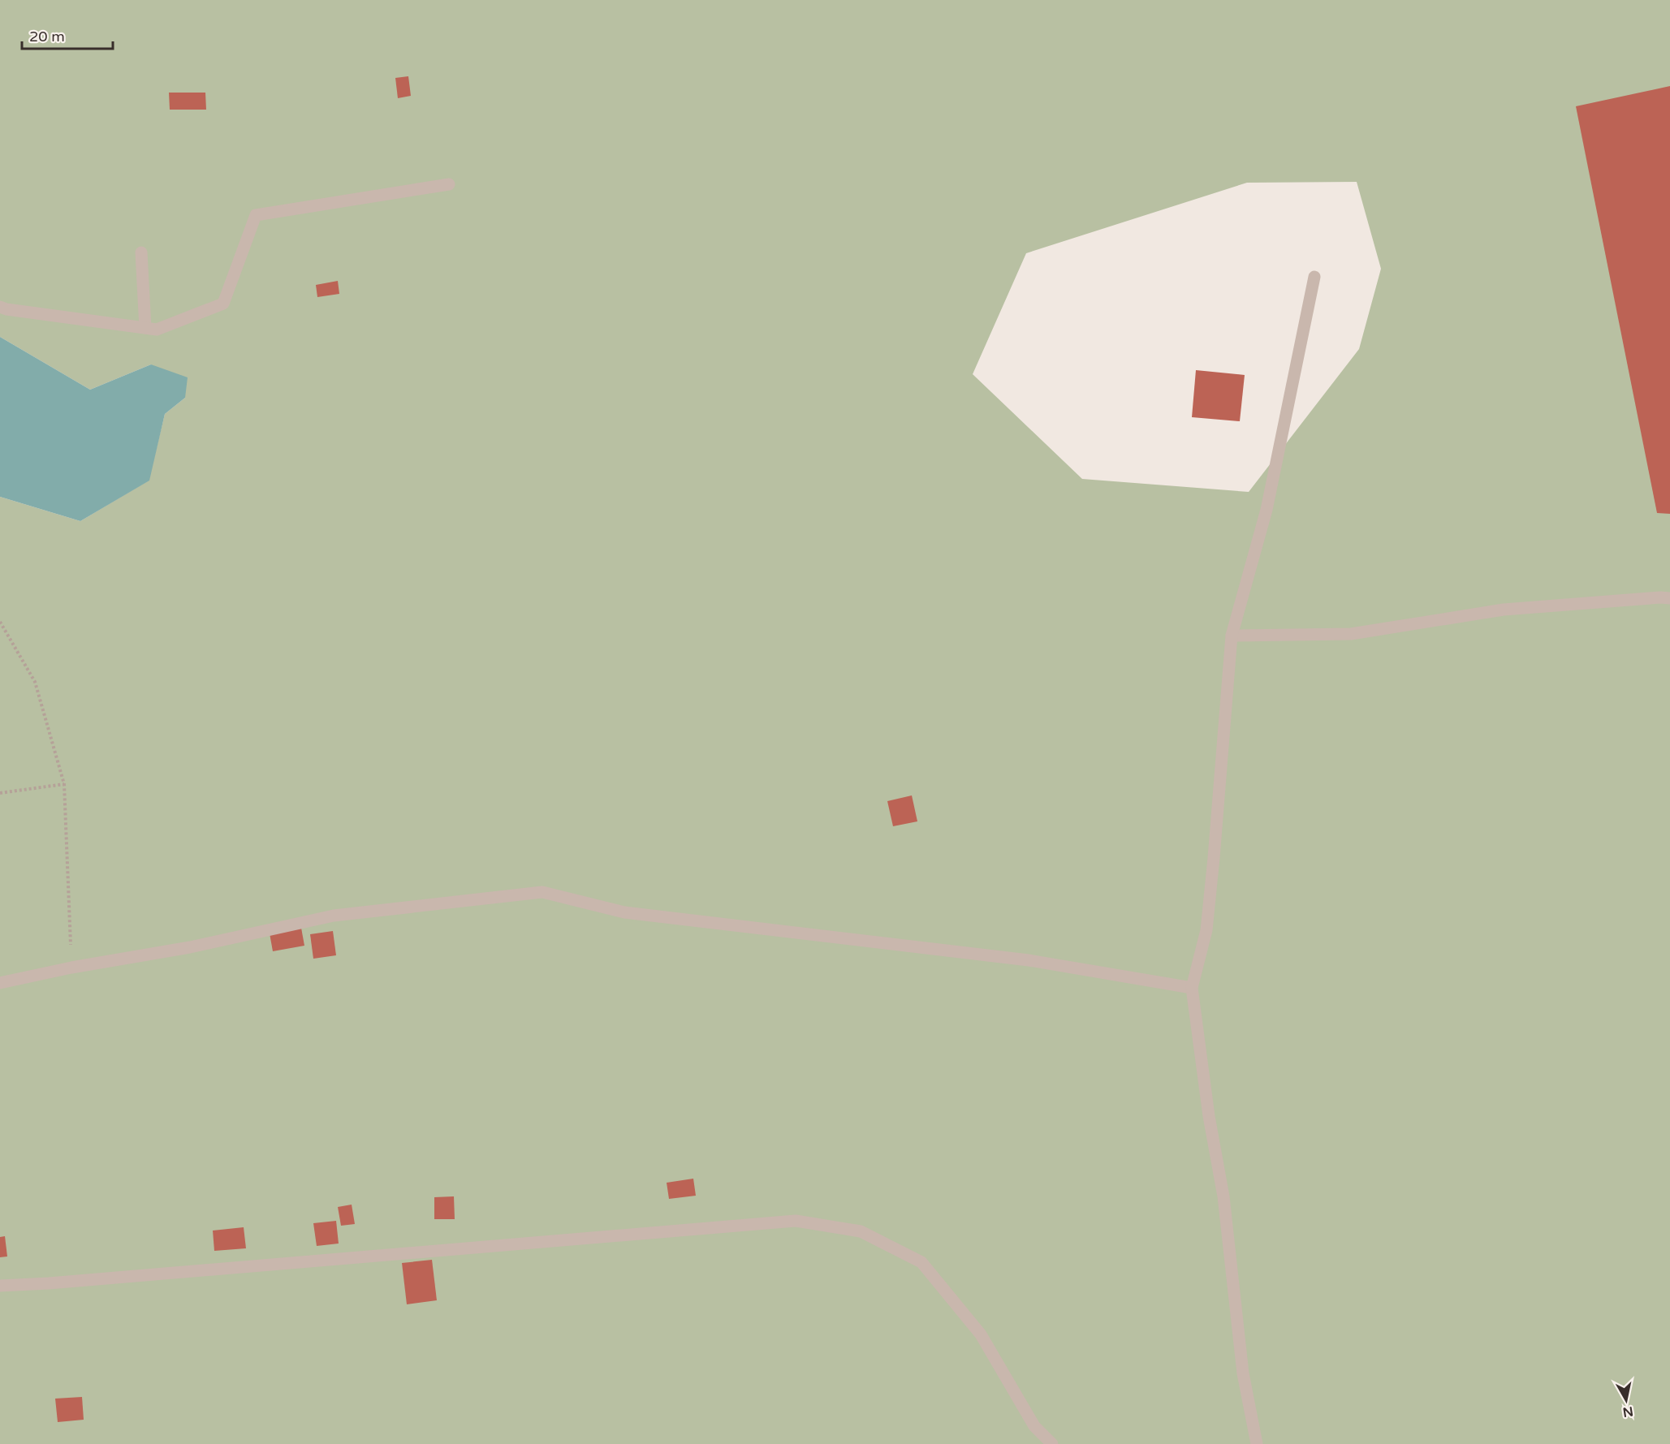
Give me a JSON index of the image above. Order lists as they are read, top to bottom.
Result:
{
  "scale_bar": "20 m",
  "north": "bottom"
}
